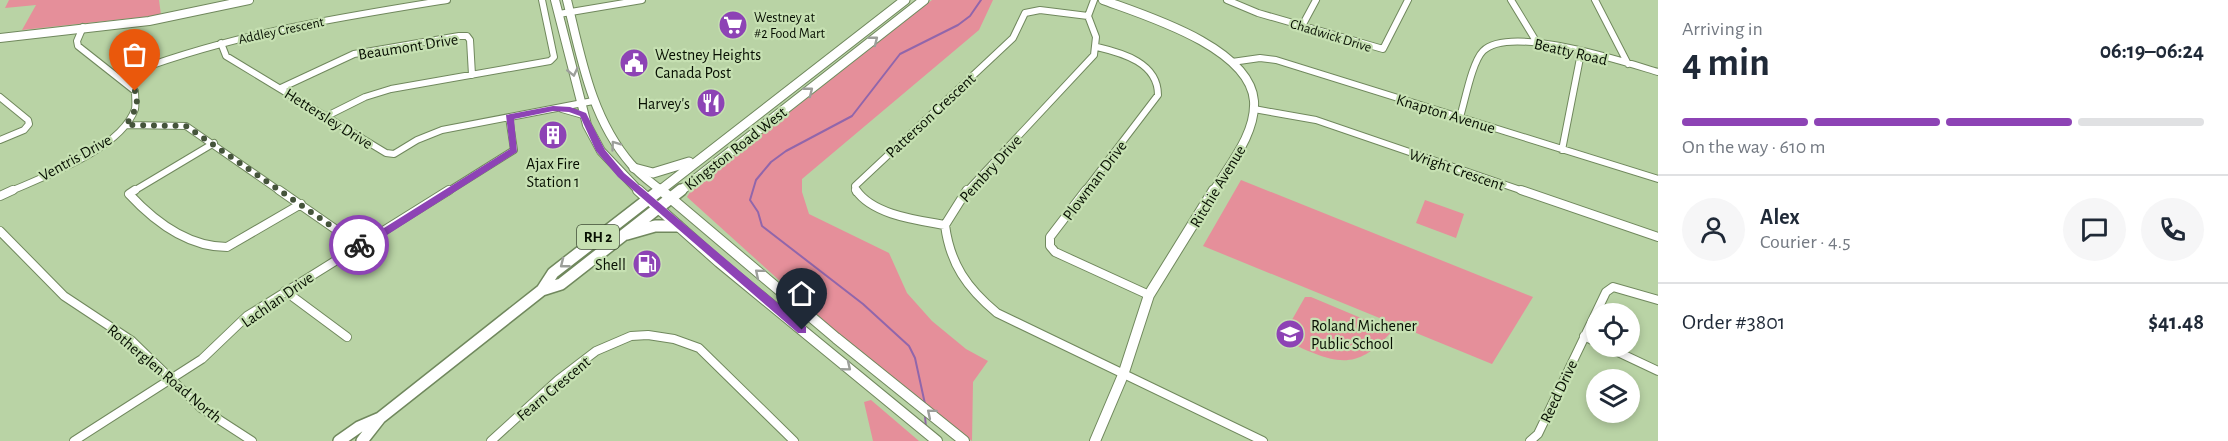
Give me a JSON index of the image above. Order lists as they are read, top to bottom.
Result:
{
  "streets": {
    "main road": ["Kingston Road West", "Ritchie Avenue", "RH 2"],
    "street": [
      "Addley Crescent",
      "Chadwick Drive",
      "Beaumont Drive",
      "Beatty Road",
      "Knapton Avenue",
      "Patterson Crescent",
      "Hettersley Drive",
      "Ventris Drive",
      "Pembry Drive",
      "Wright Crescent",
      "Plowman Drive",
      "Lachlan Drive",
      "Rotherglen Road North",
      "Fearn Crescent",
      "Reed Drive"
    ]
  },
  "crossings": [
    ["Addley Crescent", "Hettersley Drive"],
    ["Addley Crescent", "Ventris Drive"],
    ["Beaumont Drive", "Hettersley Drive"],
    ["Beatty Road", "Knapton Avenue"],
    ["Patterson Crescent", "Pembry Drive"],
    ["Hettersley Drive", "Lachlan Drive"],
    ["Pembry Drive", "Plowman Drive"],
    ["Wright Crescent", "Ritchie Avenue"],
    ["Plowman Drive", "Ritchie Avenue"],
    ["Lachlan Drive", "Rotherglen Road North"]
  ],
  "places": {
    "supermarket": ["Westney at #2 Food Mart"],
    "public building": ["Westney Heights Canada Post"],
    "restaurant": ["Harvey's"],
    "building": ["Ajax Fire Station 1"],
    "fuel station": ["Shell"],
    "school or university": ["Roland Michener Public School"]
  },
  "page": {
    "heading": ["4 min", "Arriving in", "06:19–06:24"],
    "panel": [
      "Alex",
      "Courier · 4.5",
      "Order #3801",
      "$41.48"
    ],
    "bar": "On the way · 610 m"
  }
}
